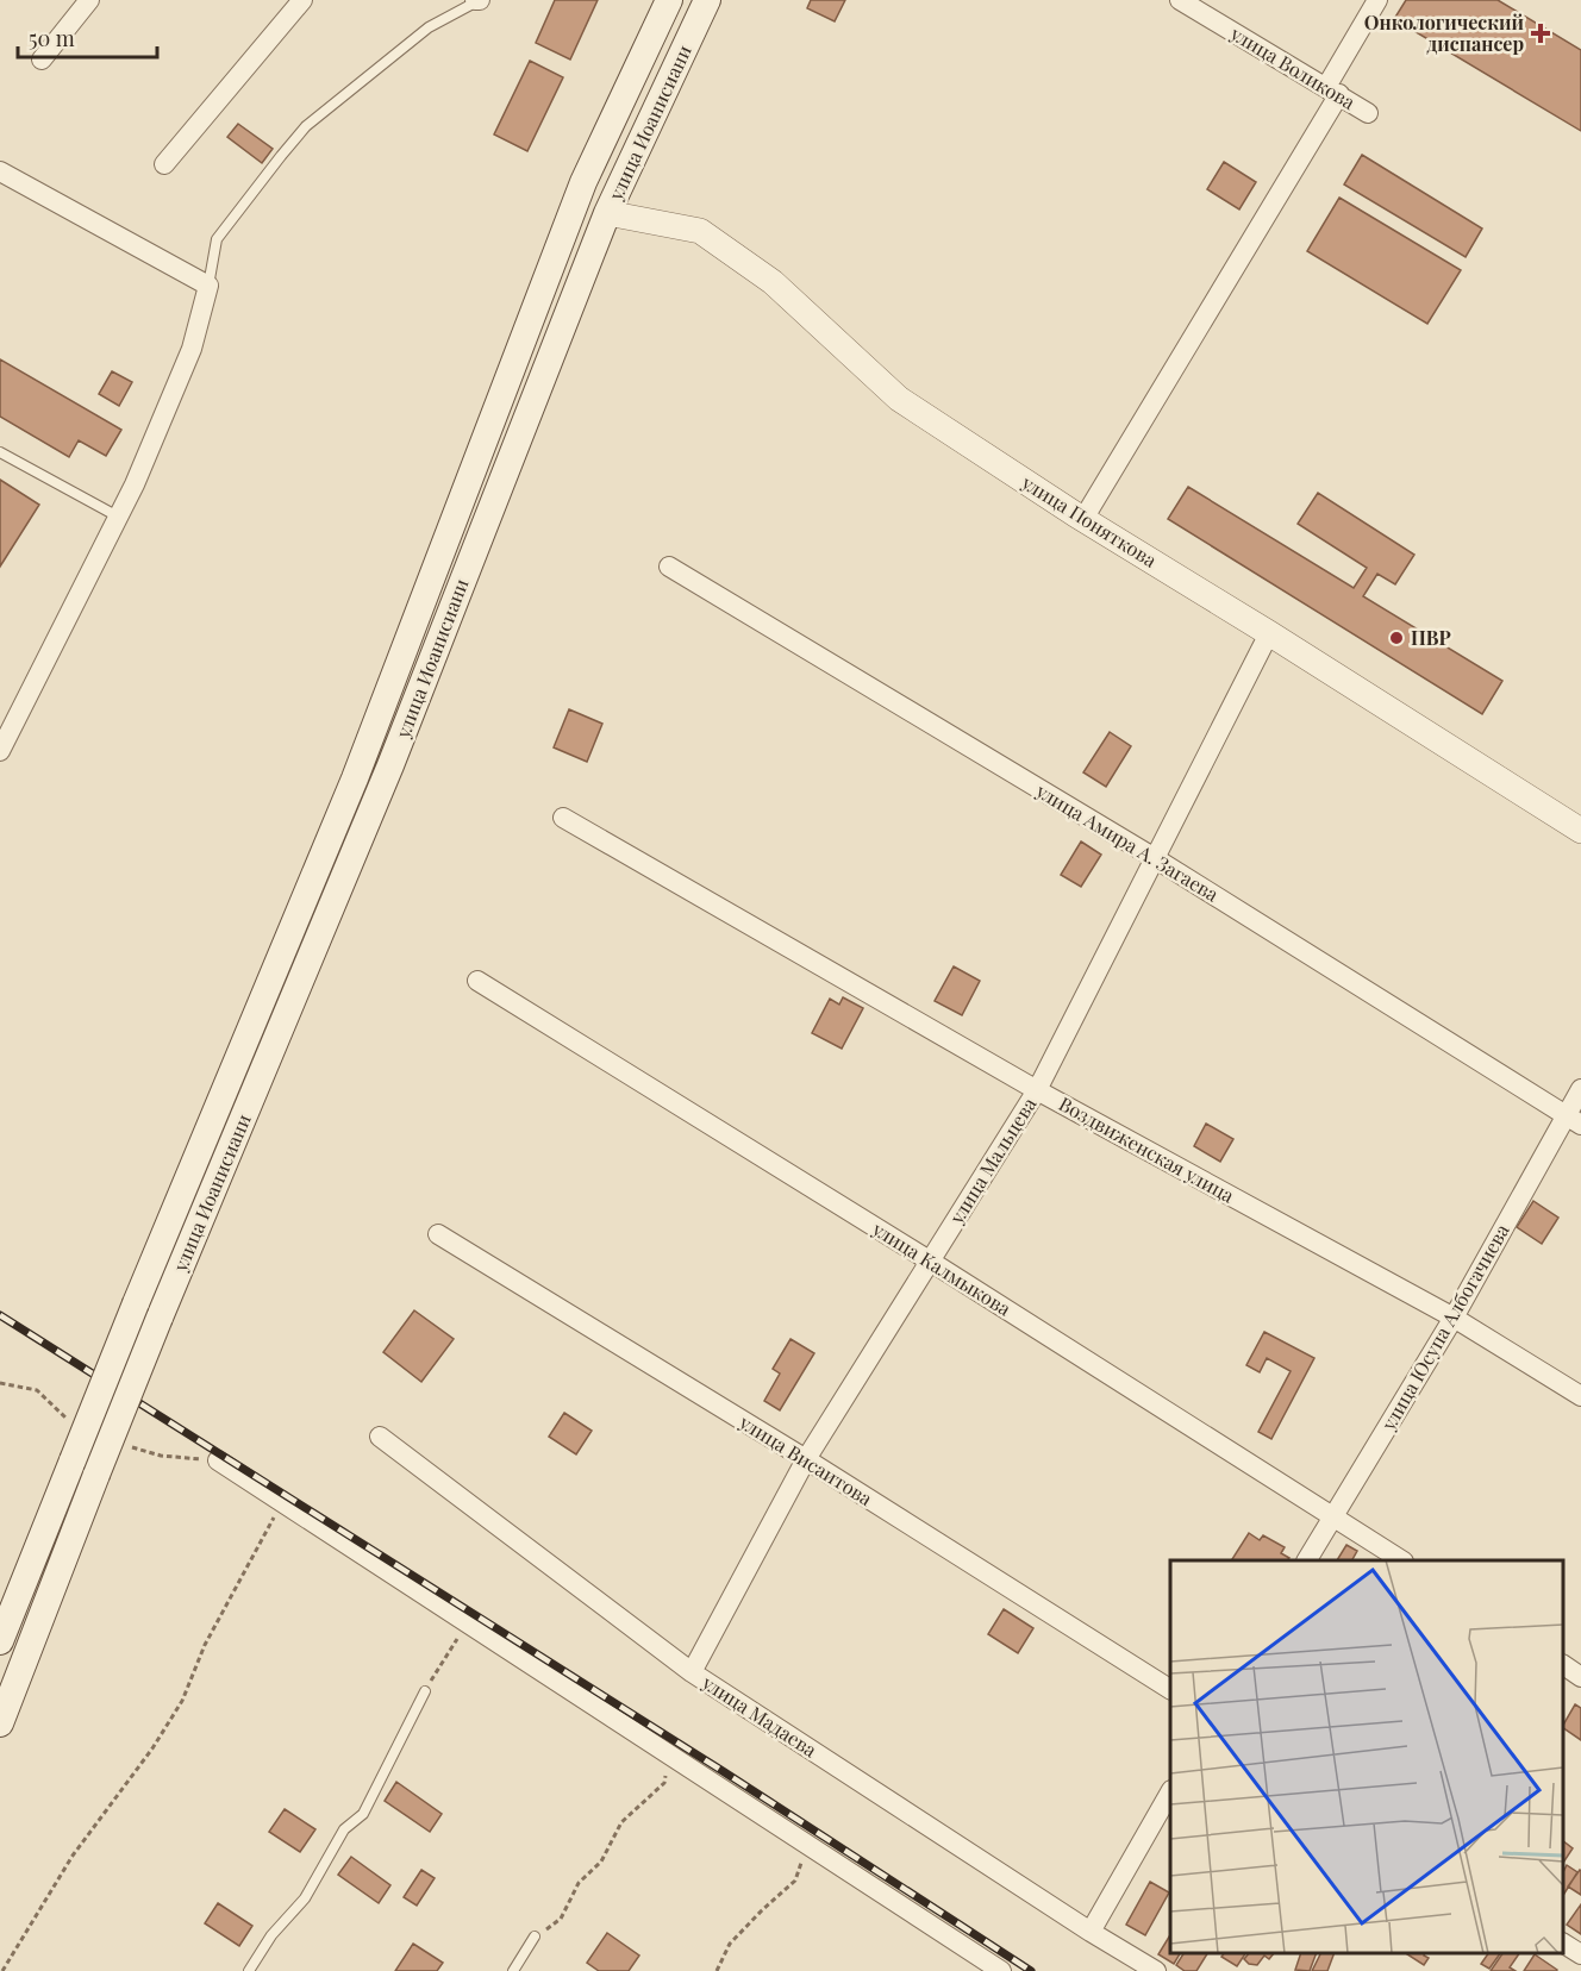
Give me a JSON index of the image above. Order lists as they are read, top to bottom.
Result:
{
  "streets": {
    "main road": ["улица Иоанисиани"],
    "street": [
      "улица Воликова",
      "улица Поняткова",
      "улица Амира А. Загаева",
      "Воздвиженская улица",
      "улица Мальцева",
      "улица Калмыкова",
      "улица Юсупа Албогачиева",
      "улица Висаитова",
      "улица Мадаева"
    ]
  },
  "crossings": [
    ["улица Иоанисиани", "улица Поняткова"],
    ["улица Поняткова", "улица Мальцева"],
    ["улица Амира А. Загаева", "улица Мальцева"],
    ["улица Амира А. Загаева", "улица Юсупа Албогачиева"],
    ["Воздвиженская улица", "улица Мальцева"],
    ["Воздвиженская улица", "улица Юсупа Албогачиева"],
    ["улица Мальцева", "улица Калмыкова"],
    ["улица Мальцева", "улица Висаитова"],
    ["улица Мальцева", "улица Мадаева"],
    ["улица Калмыкова", "улица Юсупа Албогачиева"]
  ],
  "places": {
    "health": ["Онкологический диспансер"],
    "other": ["ПВР"]
  },
  "scale_bar": "50 m"
}
